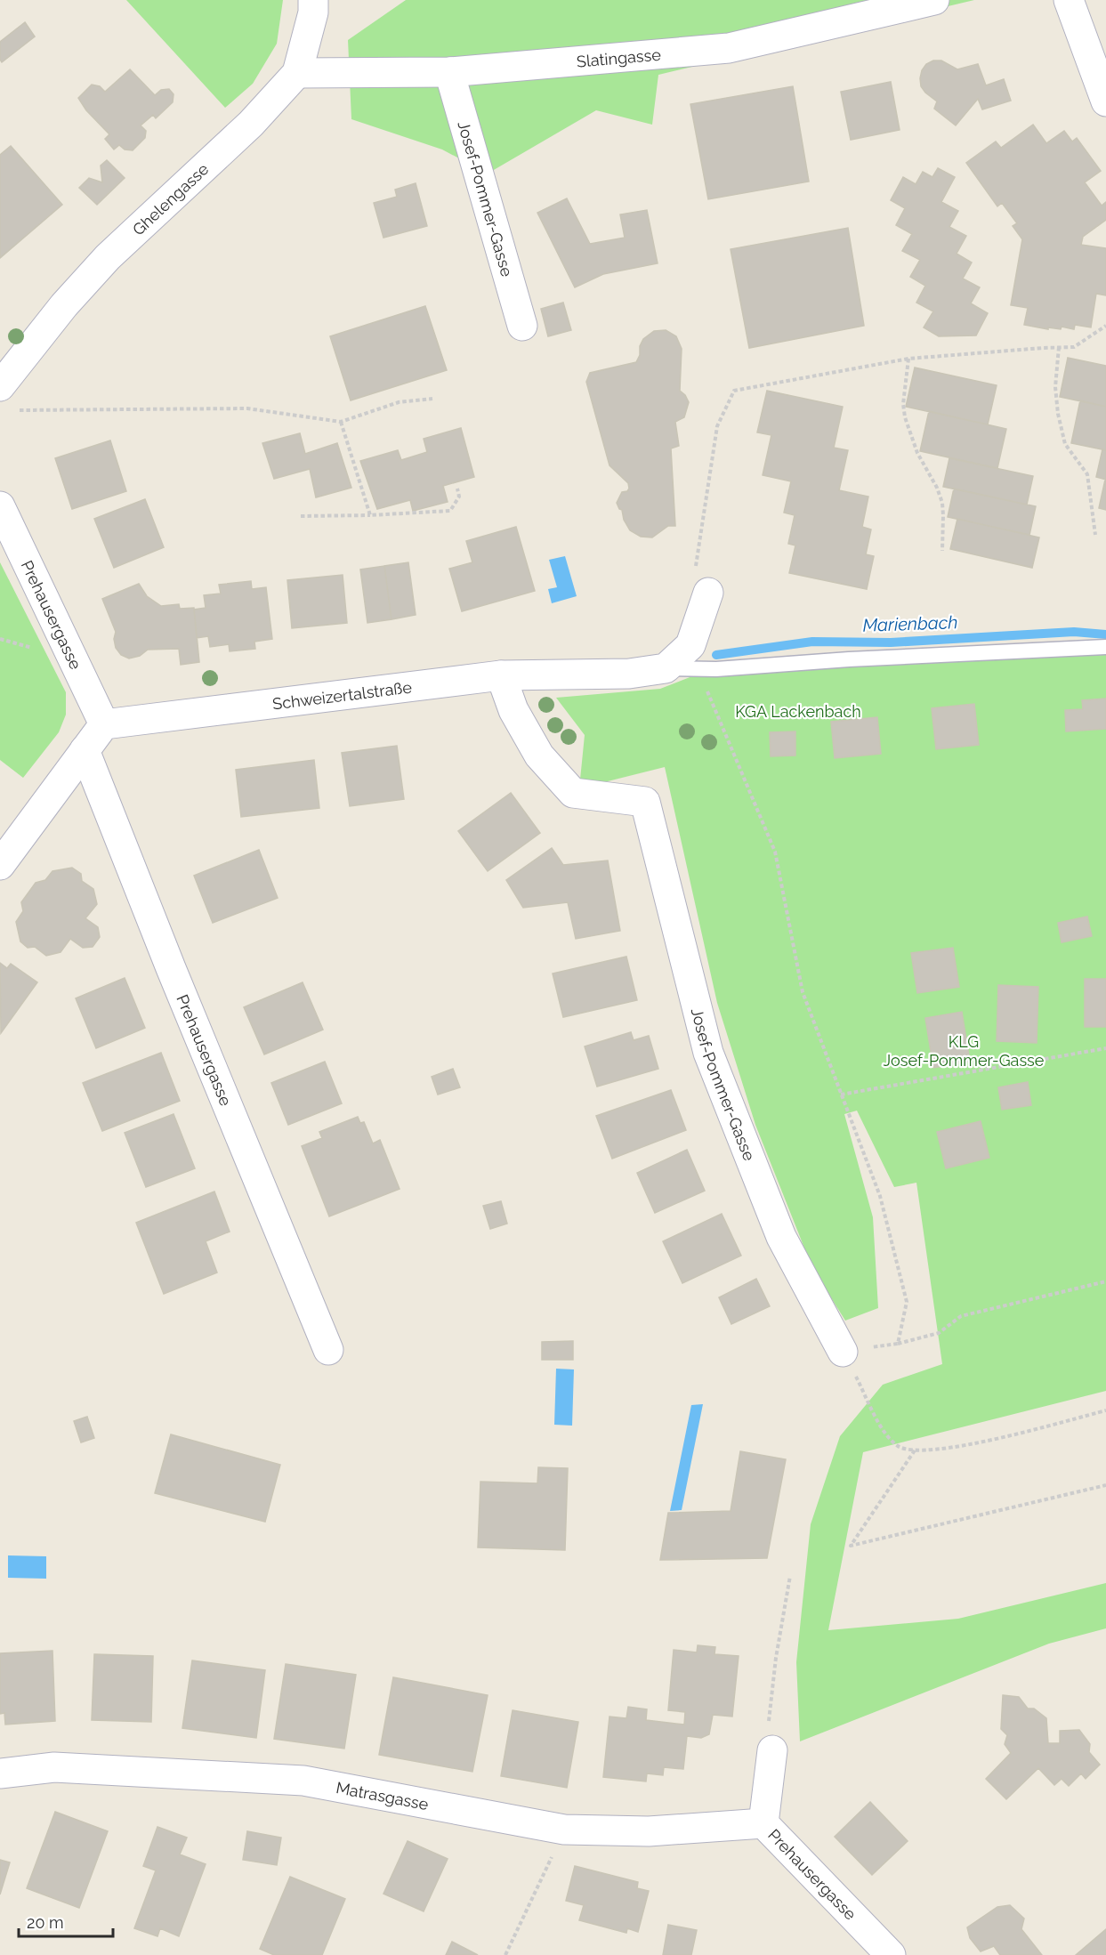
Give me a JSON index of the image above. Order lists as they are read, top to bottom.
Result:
{
  "streets": {
    "street": [
      "Slatingasse",
      "Ghelengasse",
      "Josef-Pommer-Gasse",
      "Prehausergasse",
      "Schweizertalstraße",
      "Matrasgasse"
    ]
  },
  "crossings": [
    ["Slatingasse", "Ghelengasse"],
    ["Slatingasse", "Josef-Pommer-Gasse"],
    ["Josef-Pommer-Gasse", "Schweizertalstraße"],
    ["Prehausergasse", "Schweizertalstraße"],
    ["Prehausergasse", "Matrasgasse"]
  ],
  "water": ["Marienbach"],
  "parks": ["KGA Lackenbach", "KLG Josef-Pommer-Gasse"],
  "scale_bar": "20 m"
}
